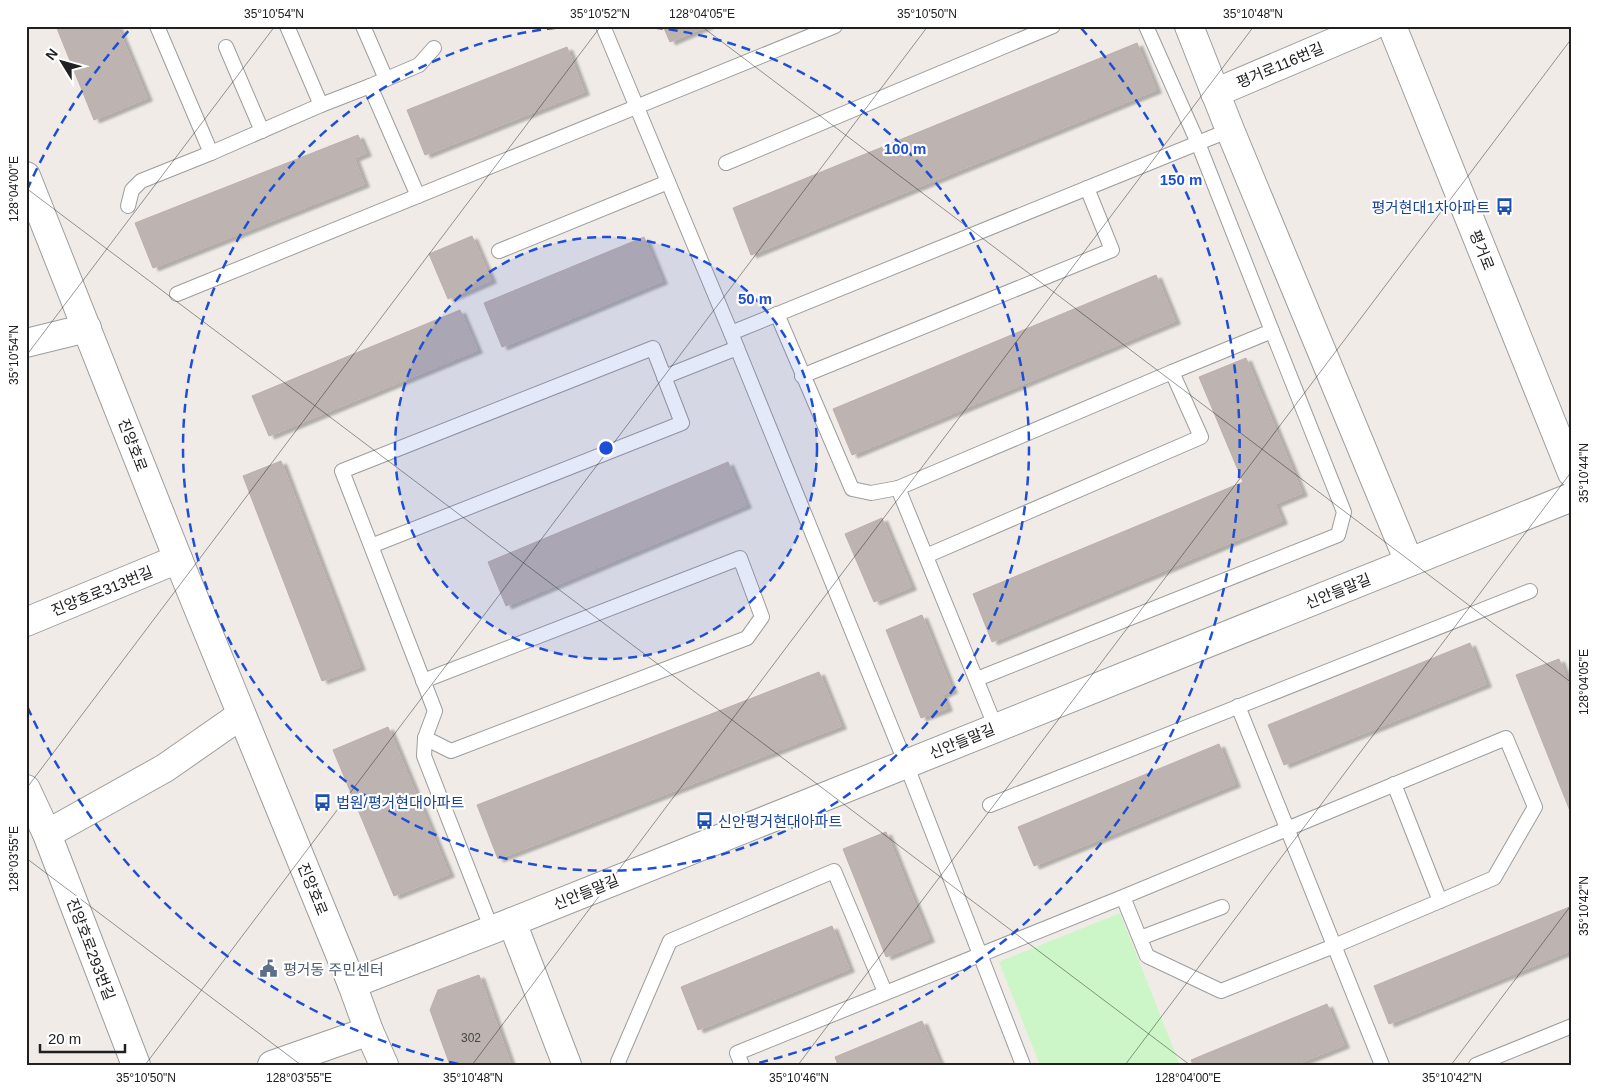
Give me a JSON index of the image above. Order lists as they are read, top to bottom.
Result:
{
  "streets": {
    "street": [
      "평거로116번길",
      "평거로",
      "진양호로",
      "진양호로313번길",
      "신안들말길",
      "진양호로293번길"
    ]
  },
  "crossings": [
    ["진양호로", "진양호로313번길"],
    ["진양호로", "신안들말길"]
  ],
  "places": {
    "bus stop": ["평거현대1차아파트", "법원/평거현대아파트", "신안평거현대아파트"],
    "public building": ["평거동 주민센터"]
  },
  "house_numbers": ["302"],
  "scale_bar": "20 m",
  "north": "top left",
  "coordinates": [
    "35°10'54\"N",
    "35°10'52\"N",
    "128°04'05\"E",
    "35°10'50\"N",
    "35°10'48\"N",
    "128°04'00\"E",
    "35°10'44\"N",
    "128°03'55\"E",
    "35°10'42\"N",
    "35°10'46\"N"
  ],
  "rings": ["100 m", "150 m", "50 m"]
}
